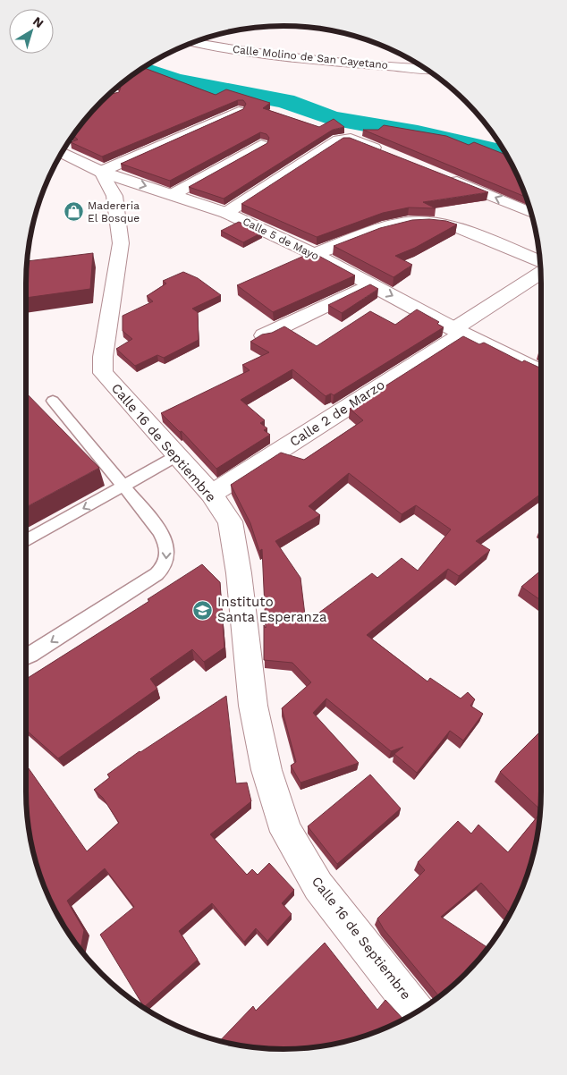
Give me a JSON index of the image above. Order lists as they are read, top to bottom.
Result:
{
  "streets": {
    "street": [
      "Calle Molino de San Cayetano",
      "Calle 5 de Mayo",
      "Calle 2 de Marzo",
      "Calle 16 de Septiembre"
    ]
  },
  "crossings": [
    ["Calle 5 de Mayo", "Calle 2 de Marzo"],
    ["Calle 5 de Mayo", "Calle 16 de Septiembre"],
    ["Calle 2 de Marzo", "Calle 16 de Septiembre"]
  ],
  "places": {
    "shop": ["Madereria El Bosque"],
    "school or university": ["Instituto Santa Esperanza"]
  },
  "north": "top right"
}
